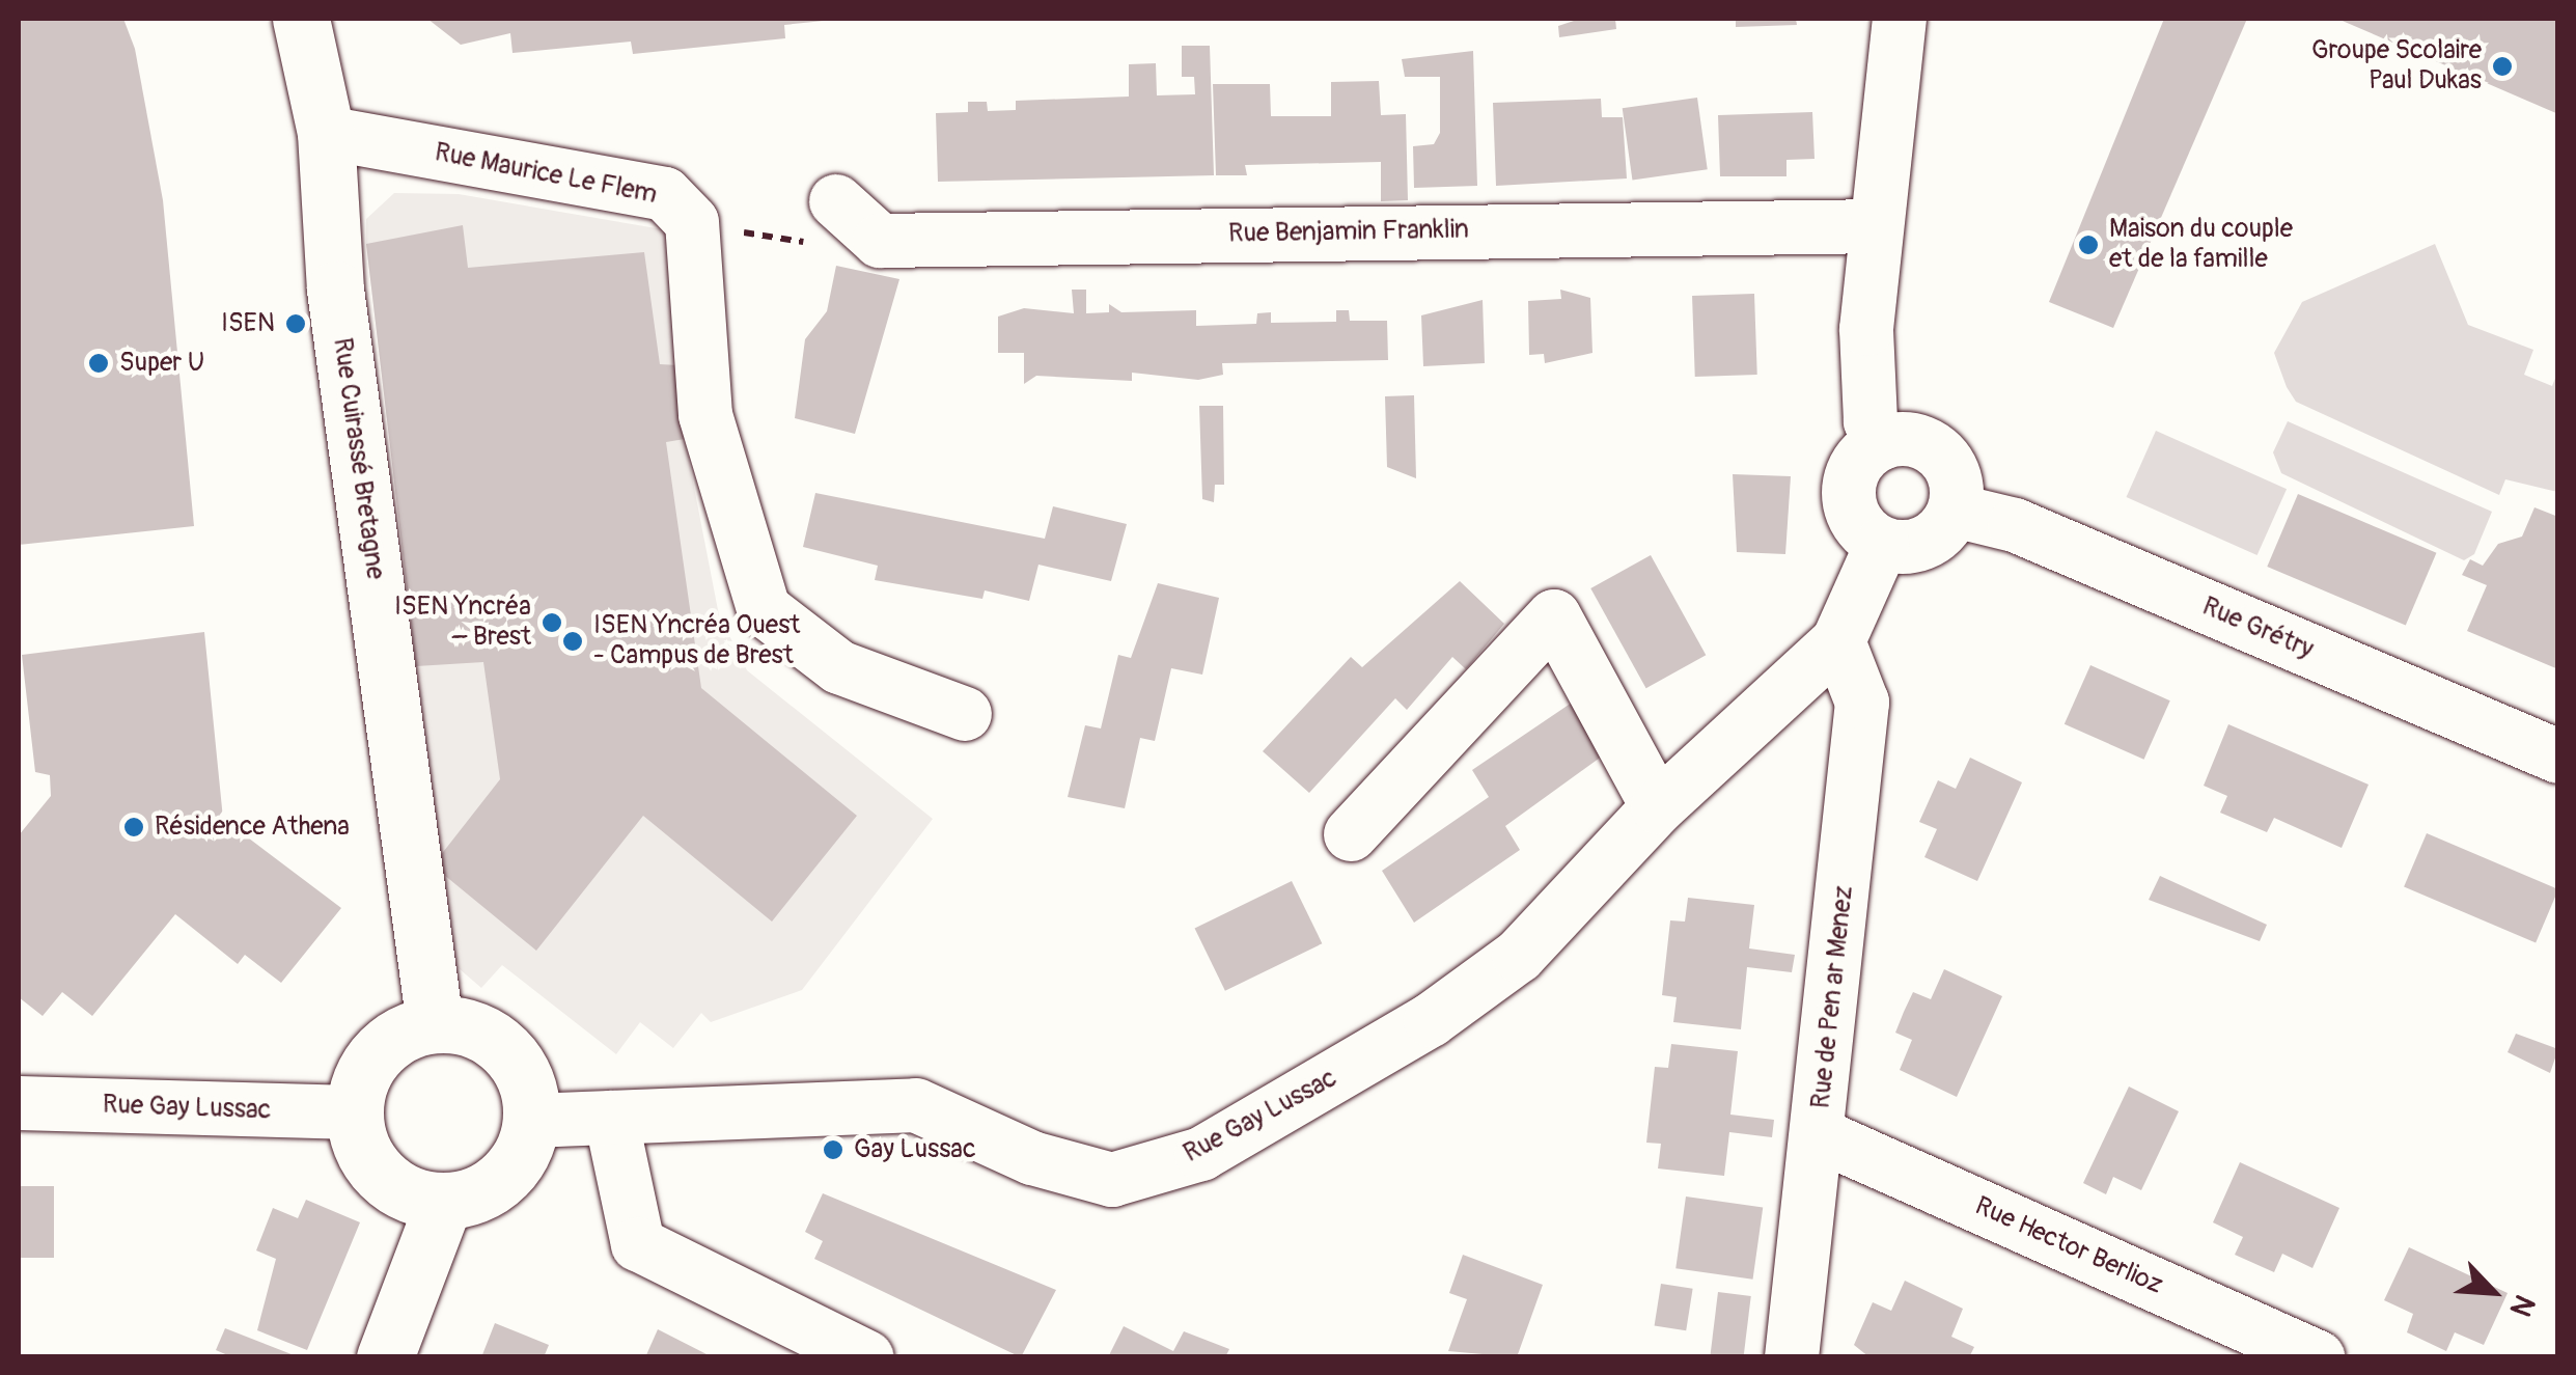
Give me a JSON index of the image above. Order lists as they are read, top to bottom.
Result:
{
  "streets": {
    "street": [
      "Rue Maurice Le Flem",
      "Rue Benjamin Franklin",
      "Rue Cuirassé Bretagne",
      "Rue Grétry",
      "Rue de Pen ar Menez",
      "Rue Gay Lussac",
      "Rue Hector Berlioz"
    ]
  },
  "crossings": [
    ["Rue Maurice Le Flem", "Rue Cuirassé Bretagne"],
    ["Rue Cuirassé Bretagne", "Rue Gay Lussac"],
    ["Rue Grétry", "Rue Gay Lussac"],
    ["Rue de Pen ar Menez", "Rue Gay Lussac"],
    ["Rue de Pen ar Menez", "Rue Hector Berlioz"]
  ],
  "places": [
    "Groupe Scolaire Paul Dukas",
    "Maison du couple et de la famille",
    "ISEN",
    "Super U",
    "ISEN Yncréa – Brest",
    "ISEN Yncréa Ouest - Campus de Brest",
    "Résidence Athena",
    "Gay Lussac"
  ],
  "north": "bottom right"
}
